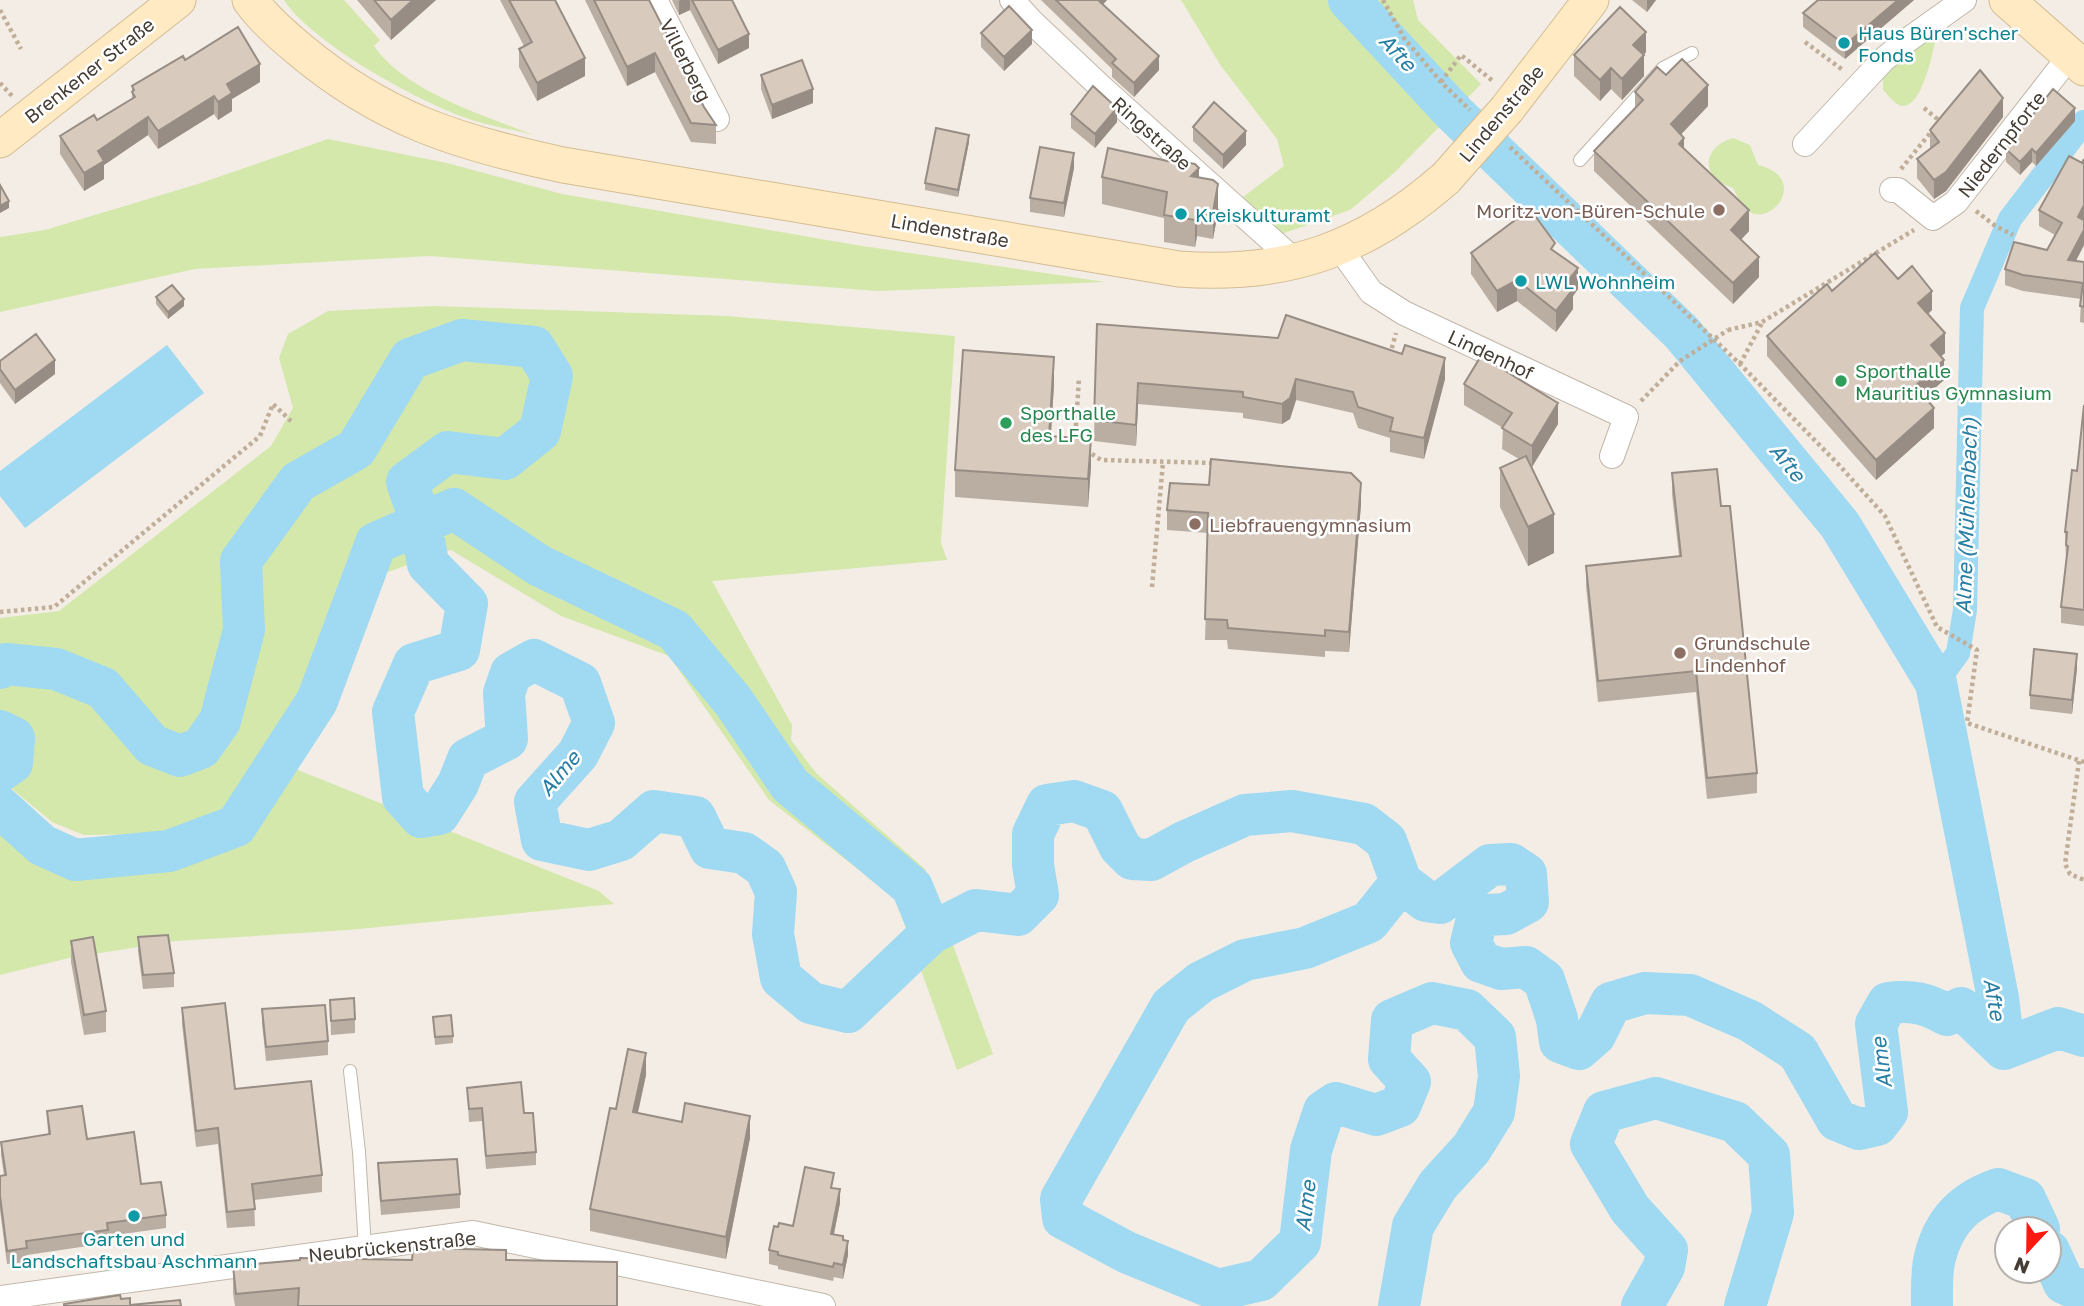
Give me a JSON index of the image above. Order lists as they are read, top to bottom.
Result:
{
  "streets": {
    "main road": ["Brenkener Straße", "Lindenstraße"],
    "street": [
      "Villerberg",
      "Ringstraße",
      "Niedernpforte",
      "Lindenhof",
      "Neubrückenstraße"
    ]
  },
  "crossings": [
    ["Lindenstraße", "Ringstraße"],
    ["Lindenstraße", "Lindenhof"]
  ],
  "water": ["Afte", "Alme (Mühlenbach)", "Alme"],
  "places": [
    "Haus Büren'scher Fonds",
    "Moritz-von-Büren-Schule",
    "Kreiskulturamt",
    "LWL Wohnheim",
    "Sporthalle Mauritius Gymnasium",
    "Sporthalle des LFG",
    "Liebfrauengymnasium",
    "Grundschule Lindenhof",
    "Garten und Landschaftsbau Aschmann"
  ],
  "north": "bottom"
}
